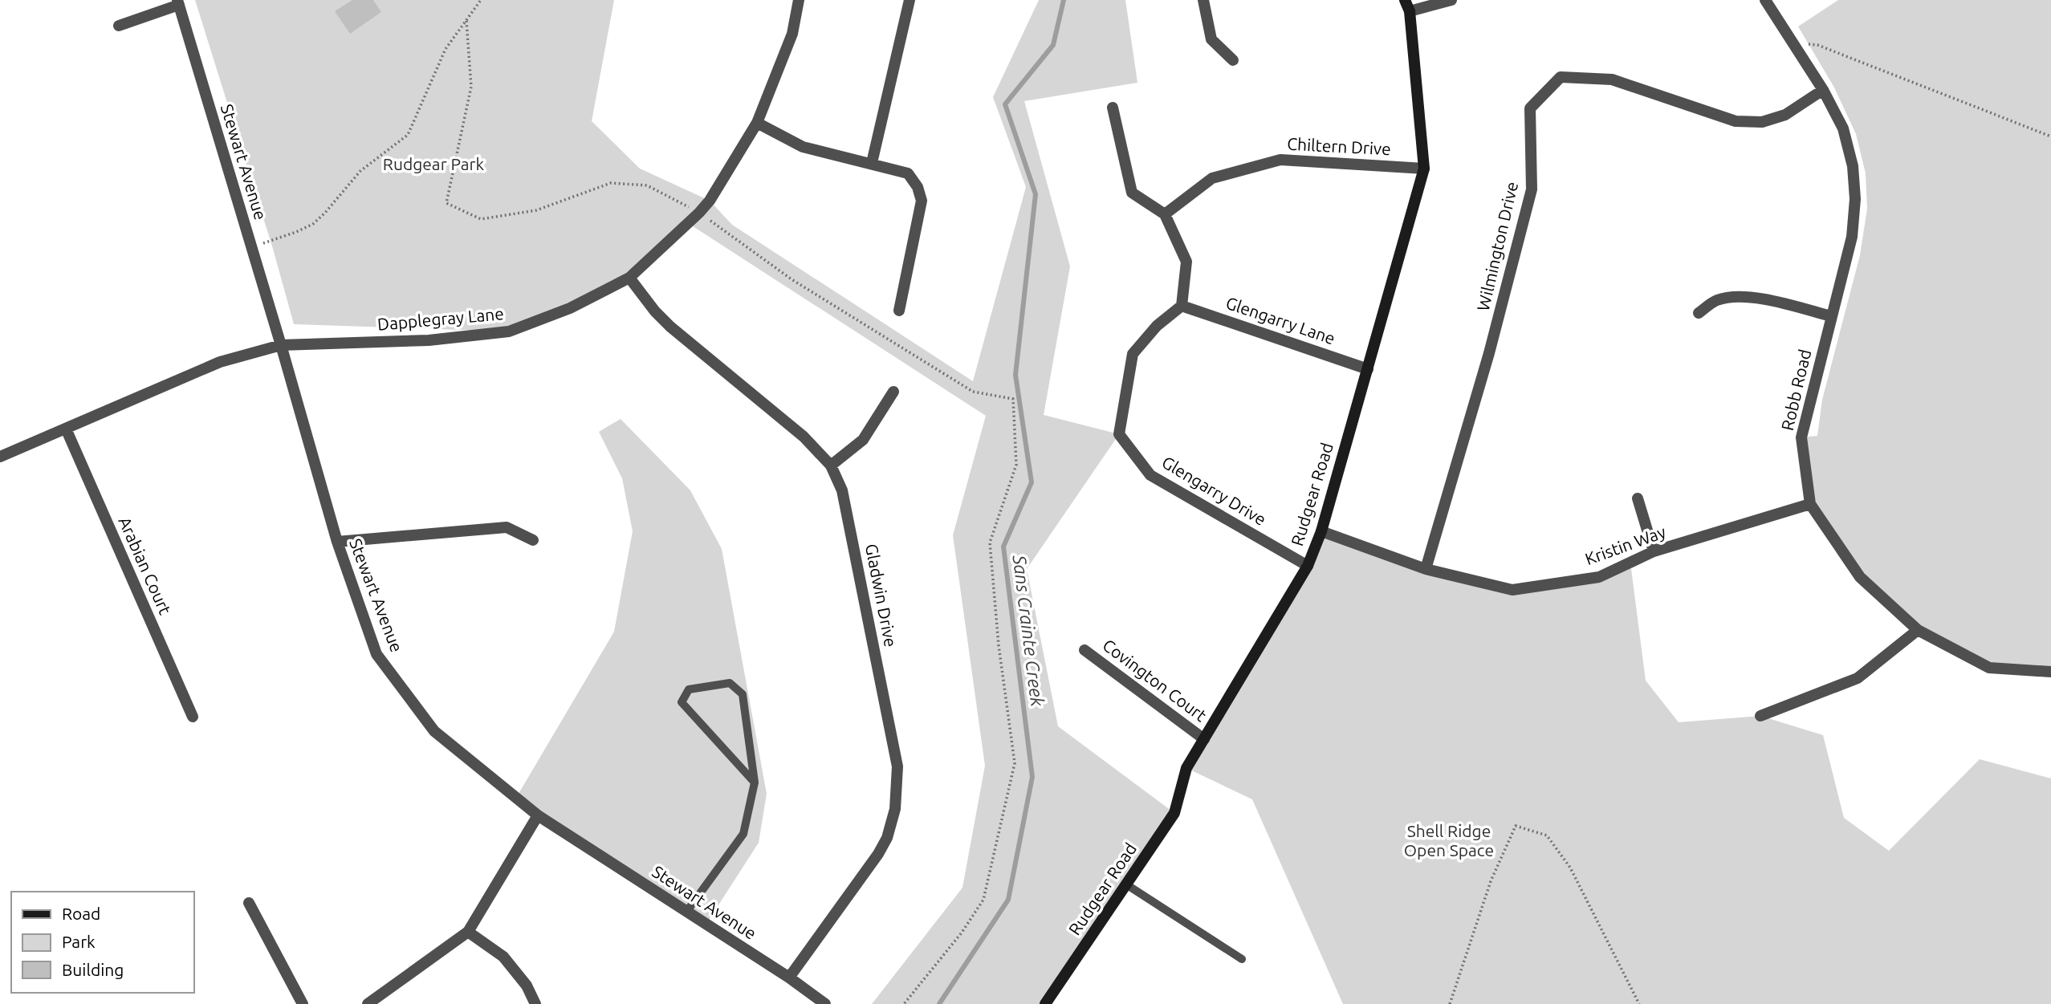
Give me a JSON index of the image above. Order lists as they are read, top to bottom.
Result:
{
  "streets": {
    "street": [
      "Chiltern Drive",
      "Stewart Avenue",
      "Wilmington Drive",
      "Dapplegray Lane",
      "Glengarry Lane",
      "Robb Road",
      "Glengarry Drive",
      "Rudgear Road",
      "Kristin Way",
      "Arabian Court",
      "Gladwin Drive",
      "Covington Court"
    ]
  },
  "crossings": [
    ["Chiltern Drive", "Rudgear Road"],
    ["Stewart Avenue", "Dapplegray Lane"],
    ["Stewart Avenue", "Gladwin Drive"],
    ["Wilmington Drive", "Robb Road"],
    ["Wilmington Drive", "Kristin Way"],
    ["Dapplegray Lane", "Arabian Court"],
    ["Dapplegray Lane", "Gladwin Drive"],
    ["Glengarry Lane", "Glengarry Drive"],
    ["Glengarry Lane", "Rudgear Road"],
    ["Robb Road", "Kristin Way"],
    ["Glengarry Drive", "Rudgear Road"],
    ["Rudgear Road", "Kristin Way"],
    ["Rudgear Road", "Covington Court"]
  ],
  "water": ["Sans Crainte Creek"],
  "parks": ["Rudgear Park", "Shell Ridge Open Space"],
  "legend": ["Road", "Park", "Building"]
}
